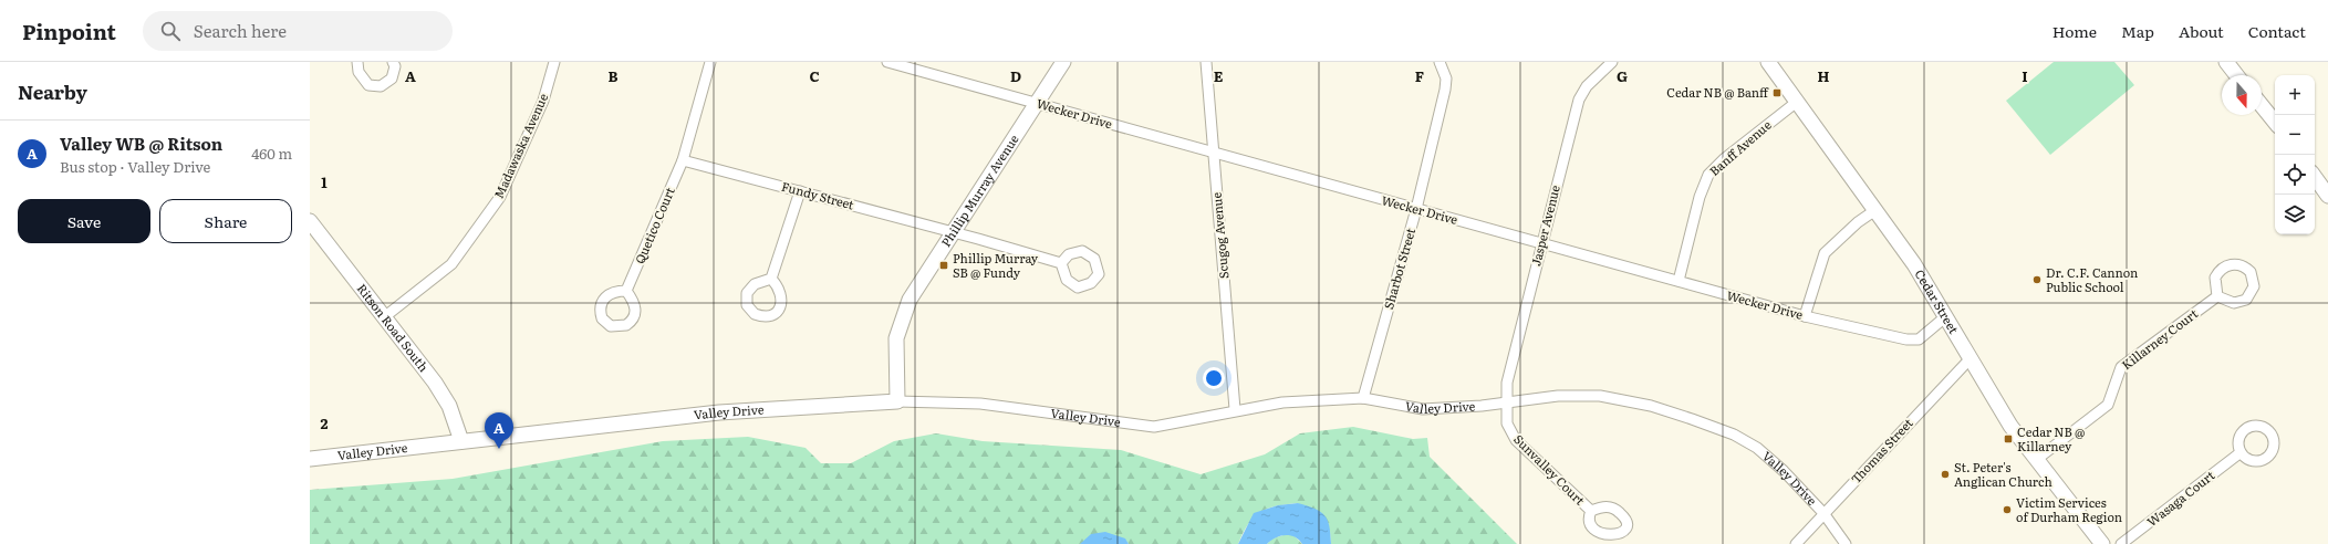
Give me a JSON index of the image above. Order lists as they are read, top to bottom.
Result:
{
  "streets": {
    "street": [
      "Wecker Drive",
      "Madawaska Avenue",
      "Banff Avenue",
      "Phillip Murray Avenue",
      "Fundy Street",
      "Quetico Court",
      "Jasper Avenue",
      "Scugog Avenue",
      "Sharbot Street",
      "Cedar Street",
      "Ritson Road South",
      "Killarney Court",
      "Valley Drive",
      "Thomas Street",
      "Sunvalley Court",
      "Wasaga Court"
    ]
  },
  "crossings": [
    ["Wecker Drive", "Banff Avenue"],
    ["Wecker Drive", "Phillip Murray Avenue"],
    ["Wecker Drive", "Jasper Avenue"],
    ["Wecker Drive", "Scugog Avenue"],
    ["Wecker Drive", "Sharbot Street"],
    ["Wecker Drive", "Cedar Street"],
    ["Madawaska Avenue", "Ritson Road South"],
    ["Banff Avenue", "Cedar Street"],
    ["Phillip Murray Avenue", "Fundy Street"],
    ["Phillip Murray Avenue", "Valley Drive"],
    ["Fundy Street", "Quetico Court"],
    ["Jasper Avenue", "Valley Drive"],
    ["Jasper Avenue", "Sunvalley Court"],
    ["Scugog Avenue", "Valley Drive"],
    ["Sharbot Street", "Valley Drive"],
    ["Cedar Street", "Killarney Court"],
    ["Cedar Street", "Thomas Street"],
    ["Ritson Road South", "Valley Drive"],
    ["Valley Drive", "Thomas Street"],
    ["Valley Drive", "Sunvalley Court"]
  ],
  "places": {
    "transit": ["Cedar NB @ Banff", "Phillip Murray SB @ Fundy", "Cedar NB @ Killarney"],
    "other": ["Dr. C.F. Cannon Public School", "St. Peter's Anglican Church", "Victim Services of Durham Region"]
  },
  "north": "bottom",
  "page": {
    "header": "Pinpoint",
    "search": "Search here",
    "nav": [
      "Home",
      "Map",
      "About",
      "Contact"
    ],
    "heading": "Nearby",
    "map_buttons": ["+", "−"],
    "list": [
      {
        "mark": "A",
        "name": "Valley WB @ Ritson",
        "note": "Bus stop · Valley Drive",
        "value": "460 m"
      }
    ],
    "buttons": ["Save", "Share"],
    "pins": "A"
  },
  "grid": {
    "columns": [
      "A",
      "B",
      "C",
      "D",
      "E",
      "F",
      "G",
      "H",
      "I"
    ],
    "rows": ["1", "2"]
  }
}
